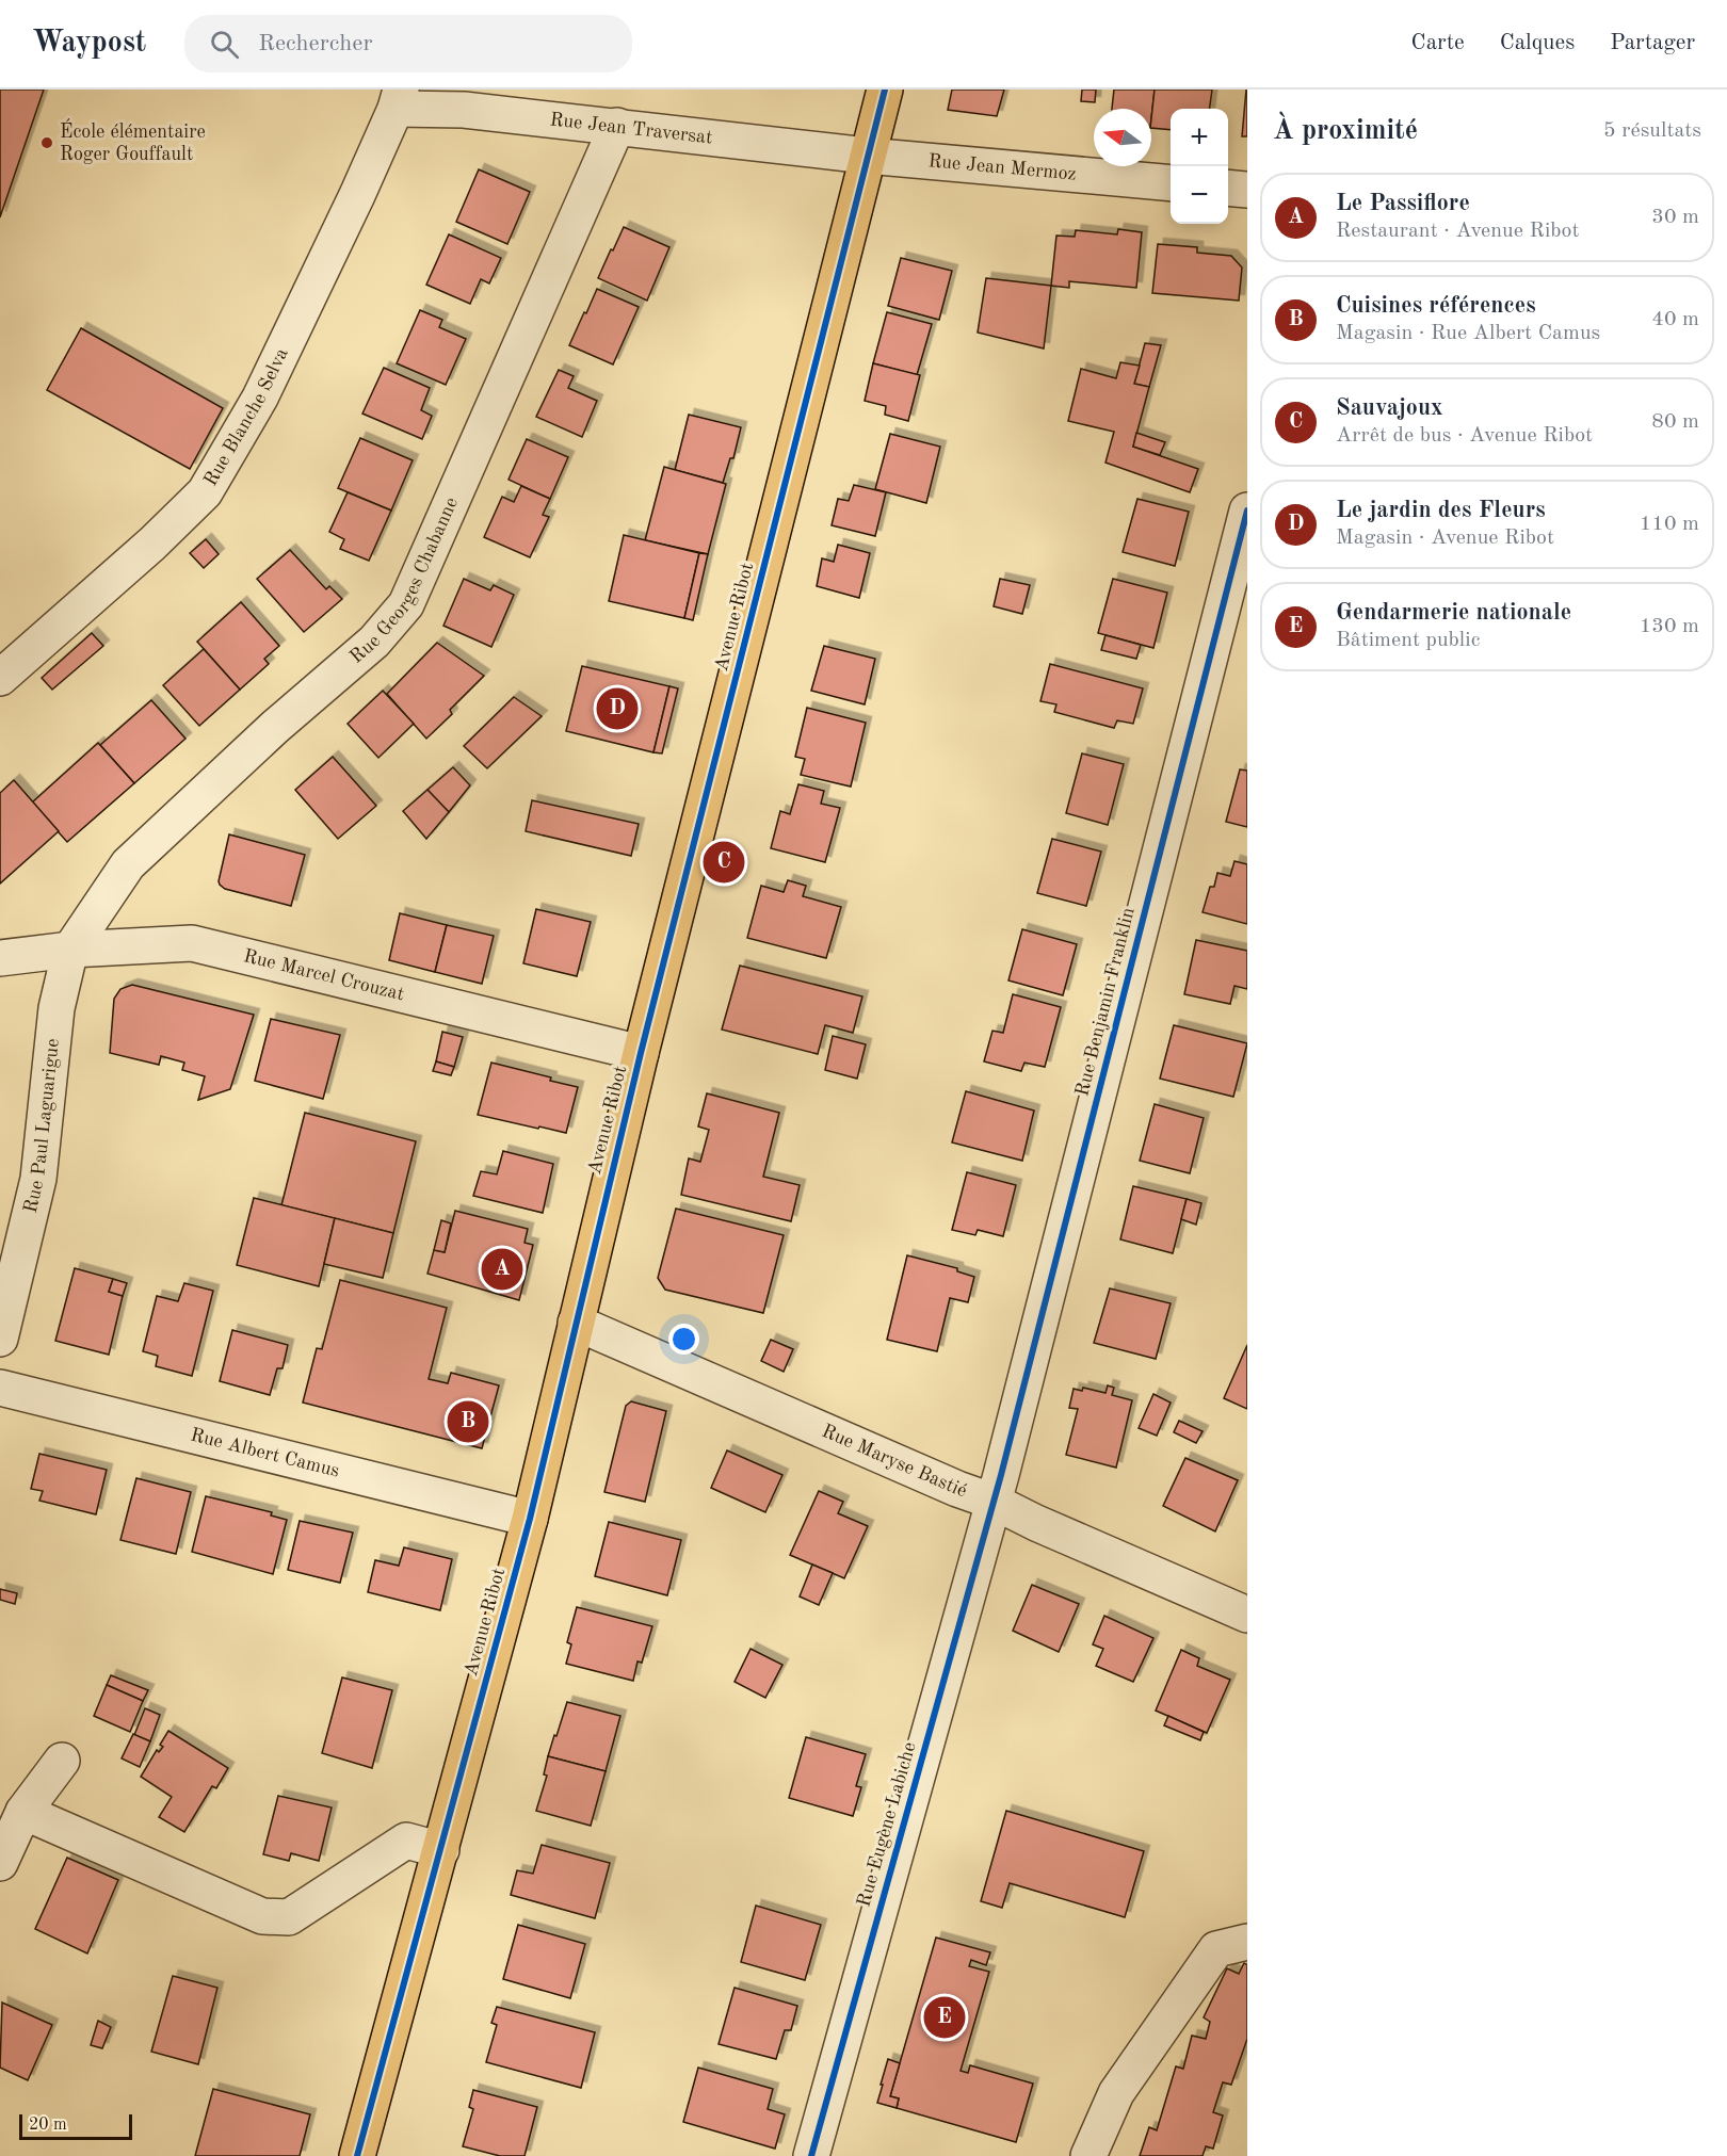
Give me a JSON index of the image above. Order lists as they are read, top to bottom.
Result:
{
  "streets": {
    "main road": ["Avenue Ribot"],
    "street": [
      "Rue Jean Traversat",
      "Rue Jean Mermoz",
      "Rue Blanche Selva",
      "Rue Georges Chabanne",
      "Rue Marcel Crouzat",
      "Rue Benjamin Franklin",
      "Rue Paul Laguarigue",
      "Rue Albert Camus",
      "Rue Maryse Bastié",
      "Rue Eugène Labiche"
    ]
  },
  "crossings": [
    ["Rue Jean Traversat", "Rue Jean Mermoz"],
    ["Rue Jean Traversat", "Rue Blanche Selva"],
    ["Rue Jean Traversat", "Rue Georges Chabanne"],
    ["Rue Jean Traversat", "Avenue Ribot"],
    ["Rue Jean Mermoz", "Avenue Ribot"],
    ["Rue Georges Chabanne", "Rue Marcel Crouzat"],
    ["Rue Georges Chabanne", "Rue Paul Laguarigue"],
    ["Avenue Ribot", "Rue Marcel Crouzat"],
    ["Avenue Ribot", "Rue Albert Camus"],
    ["Avenue Ribot", "Rue Maryse Bastié"],
    ["Rue Marcel Crouzat", "Rue Paul Laguarigue"],
    ["Rue Benjamin Franklin", "Rue Maryse Bastié"],
    ["Rue Benjamin Franklin", "Rue Eugène Labiche"],
    ["Rue Maryse Bastié", "Rue Eugène Labiche"]
  ],
  "places": ["École élémentaire Roger Gouffault"],
  "scale_bar": "20 m",
  "north": "left",
  "page": {
    "header": "Waypost",
    "search": "Rechercher",
    "nav": ["Carte", "Calques", "Partager"],
    "heading": ["À proximité", "5 résultats"],
    "map_buttons": ["+", "−"],
    "list": [
      {
        "mark": "A",
        "name": "Le Passiflore",
        "note": "Restaurant · Avenue Ribot",
        "value": "30 m"
      },
      {
        "mark": "B",
        "name": "Cuisines références",
        "note": "Magasin · Rue Albert Camus",
        "value": "40 m"
      },
      {
        "mark": "C",
        "name": "Sauvajoux",
        "note": "Arrêt de bus · Avenue Ribot",
        "value": "80 m"
      },
      {
        "mark": "D",
        "name": "Le jardin des Fleurs",
        "note": "Magasin · Avenue Ribot",
        "value": "110 m"
      },
      {
        "mark": "E",
        "name": "Gendarmerie nationale",
        "note": "Bâtiment public",
        "value": "130 m"
      }
    ],
    "pins": [
      "D",
      "C",
      "A",
      "B",
      "E"
    ],
    "scale": "20 m"
  }
}
